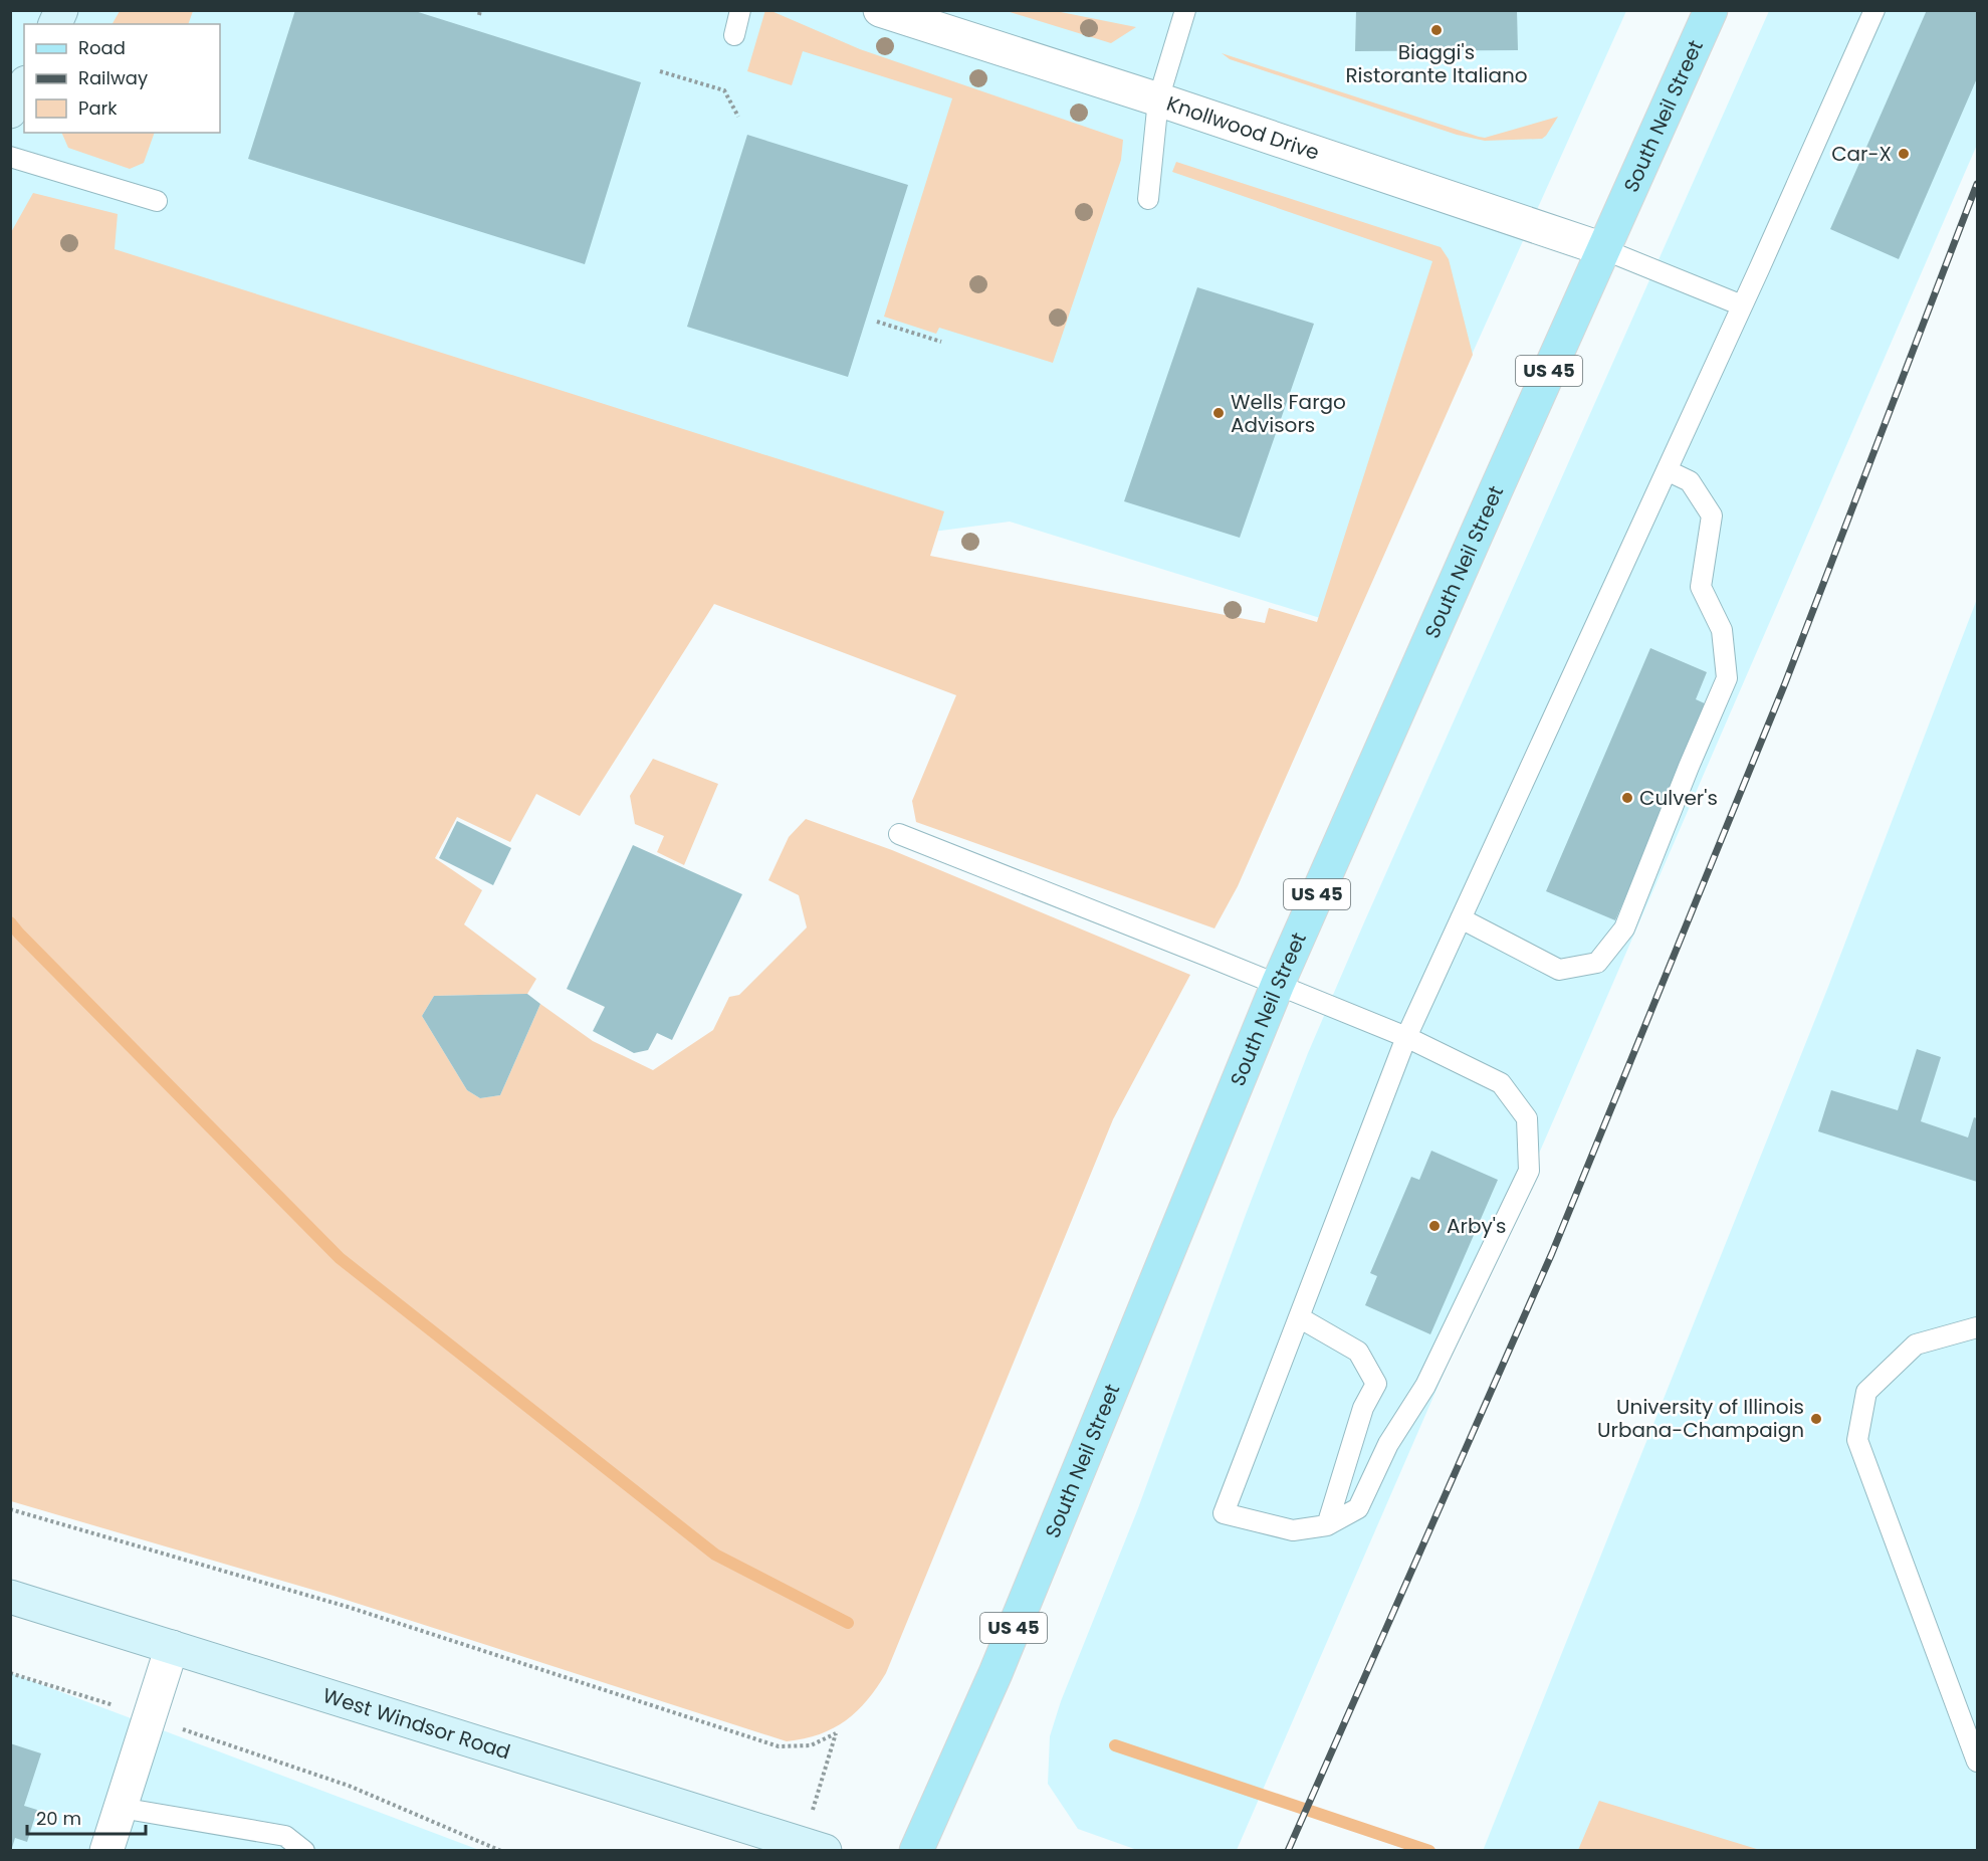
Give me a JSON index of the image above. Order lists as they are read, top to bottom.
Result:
{
  "streets": {
    "main road": ["South Neil Street", "US 45", "West Windsor Road"],
    "street": ["Knollwood Drive"]
  },
  "crossings": [
    ["South Neil Street", "Knollwood Drive"]
  ],
  "places": [
    "Biaggi's Ristorante Italiano",
    "Car-X",
    "Wells Fargo Advisors",
    "Culver's",
    "Arby's",
    "University of Illinois Urbana-Champaign"
  ],
  "legend": ["Road", "Railway", "Park"],
  "scale_bar": "20 m"
}
